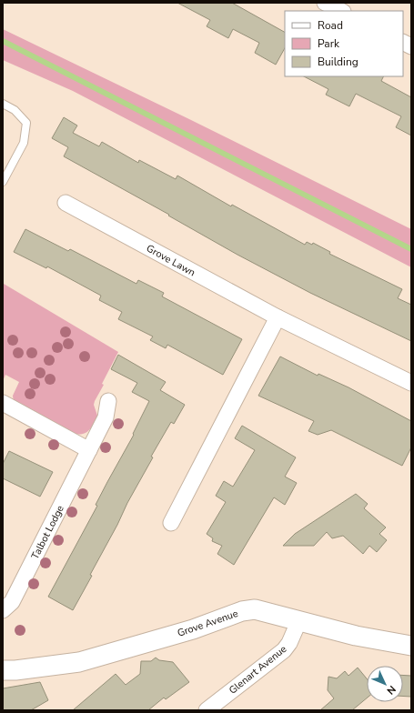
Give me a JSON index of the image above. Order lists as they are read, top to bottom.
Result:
{
  "streets": {
    "street": [
      "Grove Lawn",
      "Talbot Lodge",
      "Grove Avenue",
      "Glenart Avenue"
    ]
  },
  "crossings": [
    ["Grove Avenue", "Glenart Avenue"]
  ],
  "legend": ["Road", "Park", "Building"],
  "north": "bottom right"
}
